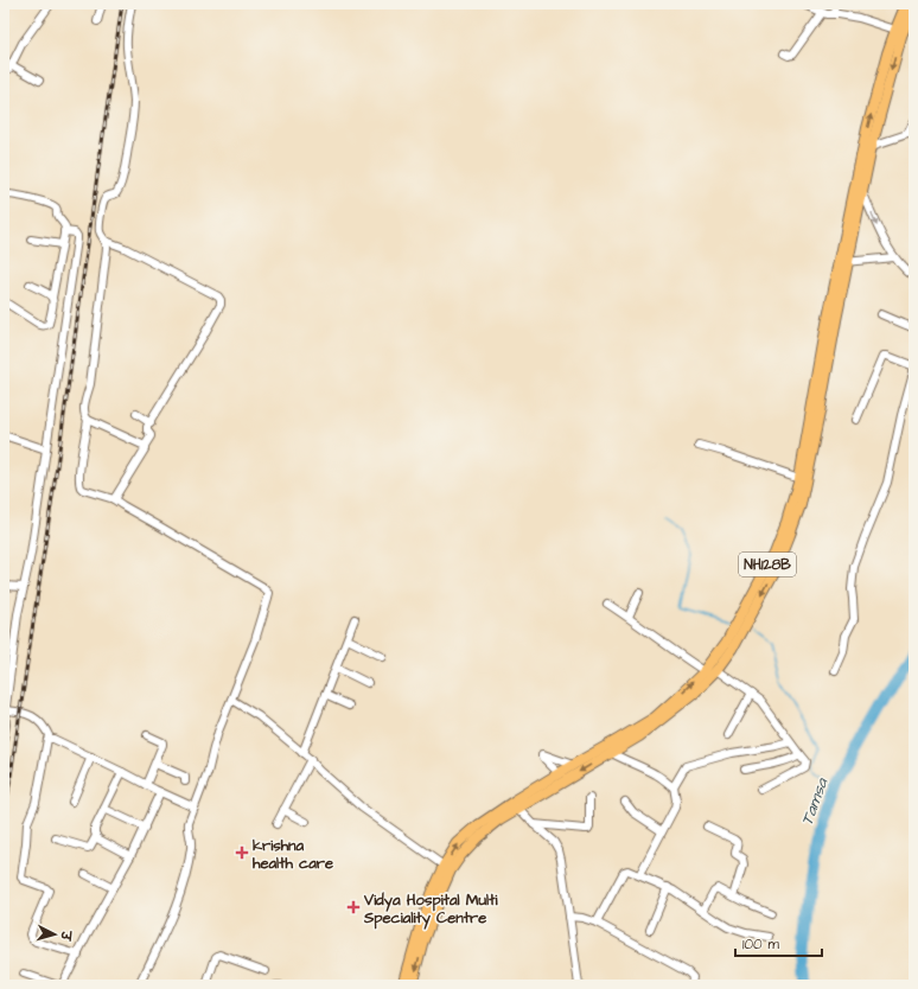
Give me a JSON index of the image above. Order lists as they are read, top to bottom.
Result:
{
  "streets": {
    "highway": ["NH128B"]
  },
  "water": ["Tamsa"],
  "places": {
    "health": ["krishna health care", "Vidya Hospital Multi Speciality Centre"]
  },
  "scale_bar": "100 m",
  "north": "right"
}
